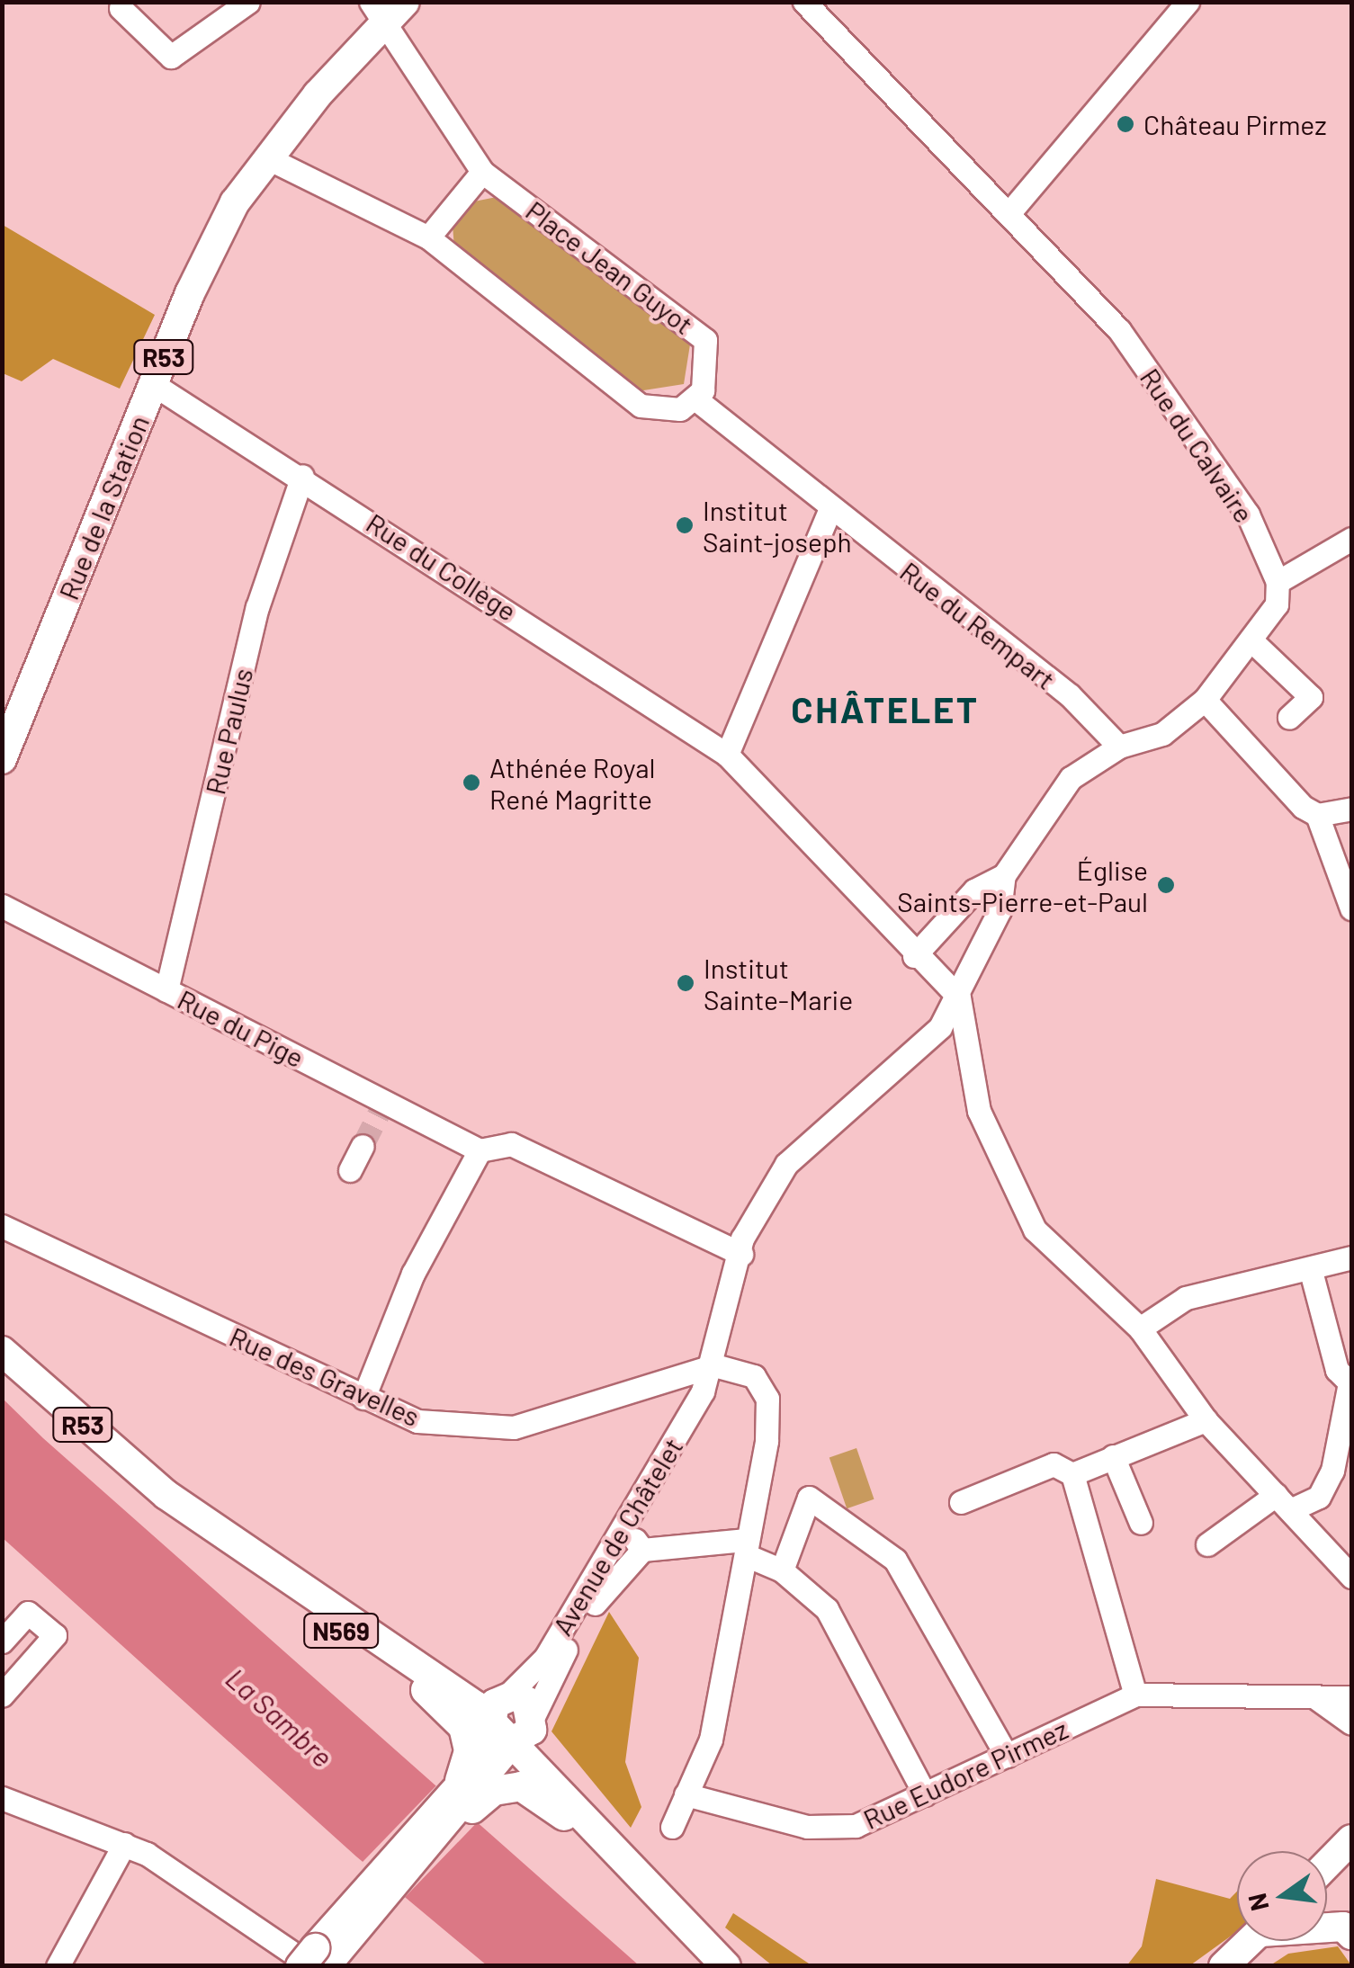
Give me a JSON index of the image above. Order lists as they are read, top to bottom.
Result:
{
  "streets": {
    "main road": [
      "R53",
      "Rue de la Station",
      "Avenue de Châtelet",
      "N569"
    ],
    "street": [
      "Place Jean Guyot",
      "Rue du Calvaire",
      "Rue du Collège",
      "Rue du Rempart",
      "Rue Paulus",
      "Rue du Pige",
      "Rue des Gravelles",
      "Rue Eudore Pirmez"
    ]
  },
  "crossings": [
    ["Place Jean Guyot", "Rue de la Station"],
    ["Place Jean Guyot", "Rue du Rempart"],
    ["R53", "Avenue de Châtelet"],
    ["R53", "N569"],
    ["Rue de la Station", "Rue du Collège"],
    ["Rue du Collège", "Rue Paulus"],
    ["Rue du Collège", "Avenue de Châtelet"],
    ["Rue Paulus", "Rue du Pige"],
    ["Rue des Gravelles", "Avenue de Châtelet"],
    ["Avenue de Châtelet", "N569"]
  ],
  "districts": ["CHÂTELET"],
  "water": ["La Sambre"],
  "places": [
    "Château Pirmez",
    "Institut Saint-joseph",
    "Athénée Royal René Magritte",
    "Église Saints-Pierre-et-Paul",
    "Institut Sainte-Marie"
  ],
  "north": "left"
}
